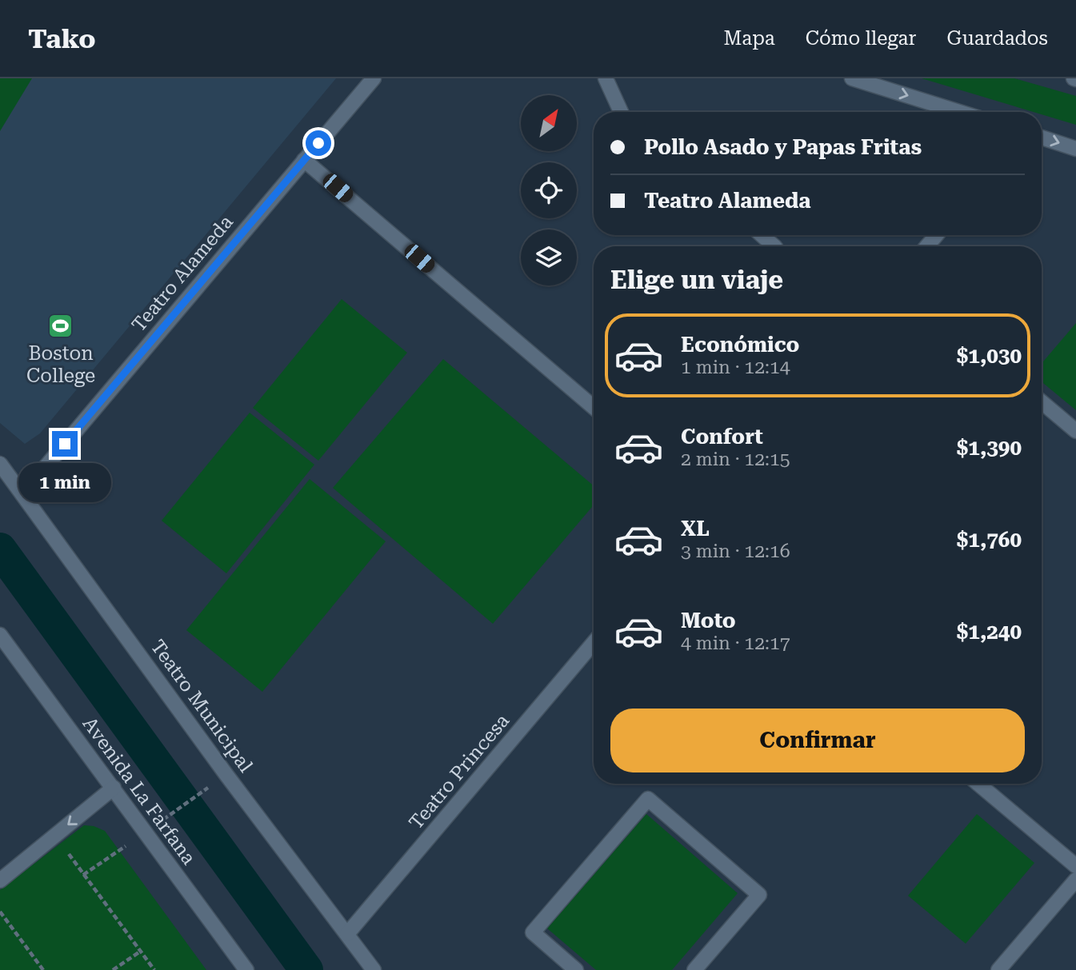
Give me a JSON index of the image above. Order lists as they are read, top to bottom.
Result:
{
  "streets": {
    "street": [
      "Teatro Alameda",
      "Teatro Municipal",
      "Teatro Princesa",
      "Avenida La Farfana"
    ]
  },
  "crossings": [
    ["Teatro Alameda", "Teatro Municipal"],
    ["Teatro Municipal", "Teatro Princesa"]
  ],
  "places": {
    "sports": ["Boston College"]
  },
  "north": "top right",
  "page": {
    "header": "Tako",
    "nav": ["Mapa", "Cómo llegar", "Guardados"],
    "banner": ["Pollo Asado y Papas Fritas", "Teatro Alameda"],
    "heading": "Elige un viaje",
    "list": [
      {
        "name": "Económico",
        "note": "1 min · 12:14",
        "value": "$1,030"
      },
      {
        "name": "Confort",
        "note": "2 min · 12:15",
        "value": "$1,390"
      },
      {
        "name": "XL",
        "note": "3 min · 12:16",
        "value": "$1,760"
      },
      {
        "name": "Moto",
        "note": "4 min · 12:17",
        "value": "$1,240"
      }
    ],
    "bubble": "1 min",
    "buttons": "Confirmar"
  }
}
